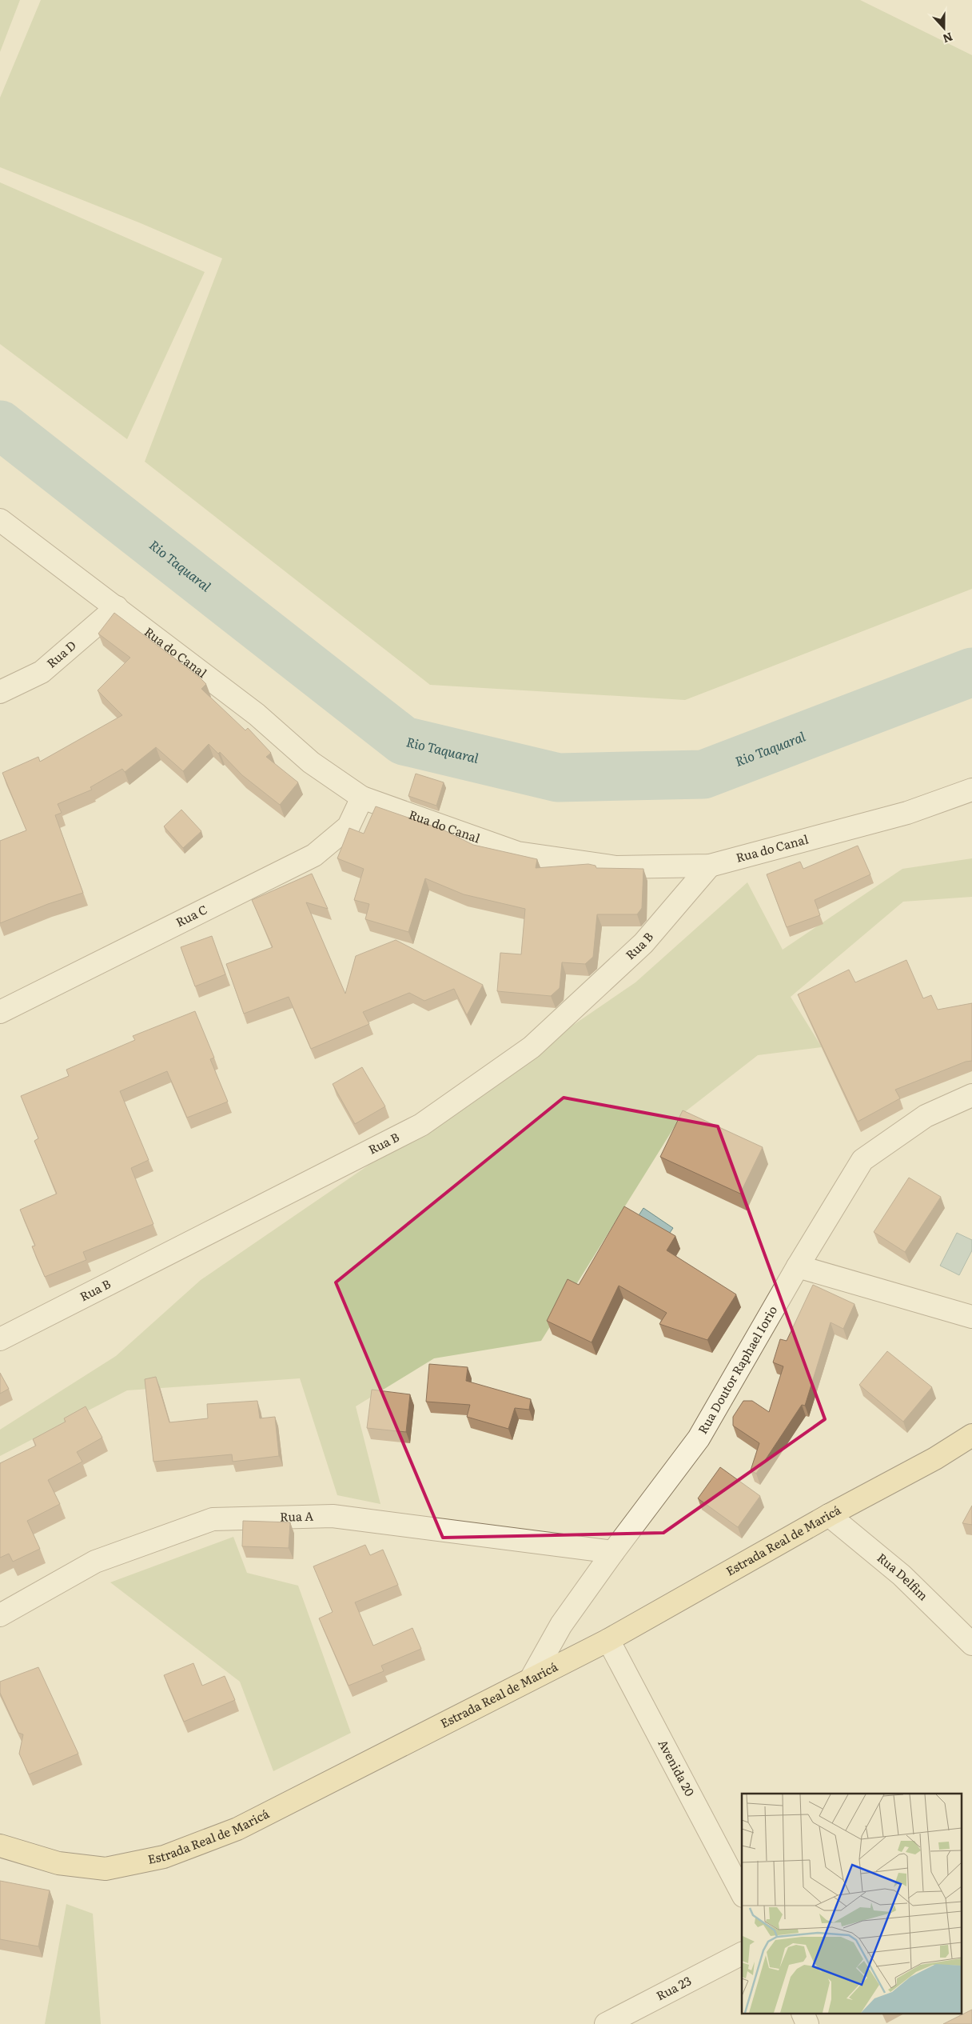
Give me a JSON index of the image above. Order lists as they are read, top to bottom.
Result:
{
  "streets": {
    "main road": ["Estrada Real de Maricá"],
    "street": [
      "Rua do Canal",
      "Rua D",
      "Rua C",
      "Rua B",
      "Rua Doutor Raphael Iorio",
      "Rua A",
      "Rua Delfim",
      "Avenida 20",
      "Rua 23"
    ]
  },
  "crossings": [
    ["Rua do Canal", "Rua D"],
    ["Rua do Canal", "Rua C"],
    ["Rua do Canal", "Rua B"],
    ["Rua Doutor Raphael Iorio", "Rua A"],
    ["Rua Doutor Raphael Iorio", "Estrada Real de Maricá"],
    ["Estrada Real de Maricá", "Rua Delfim"],
    ["Estrada Real de Maricá", "Avenida 20"]
  ],
  "water": ["Rio Taquaral"],
  "north": "bottom"
}
